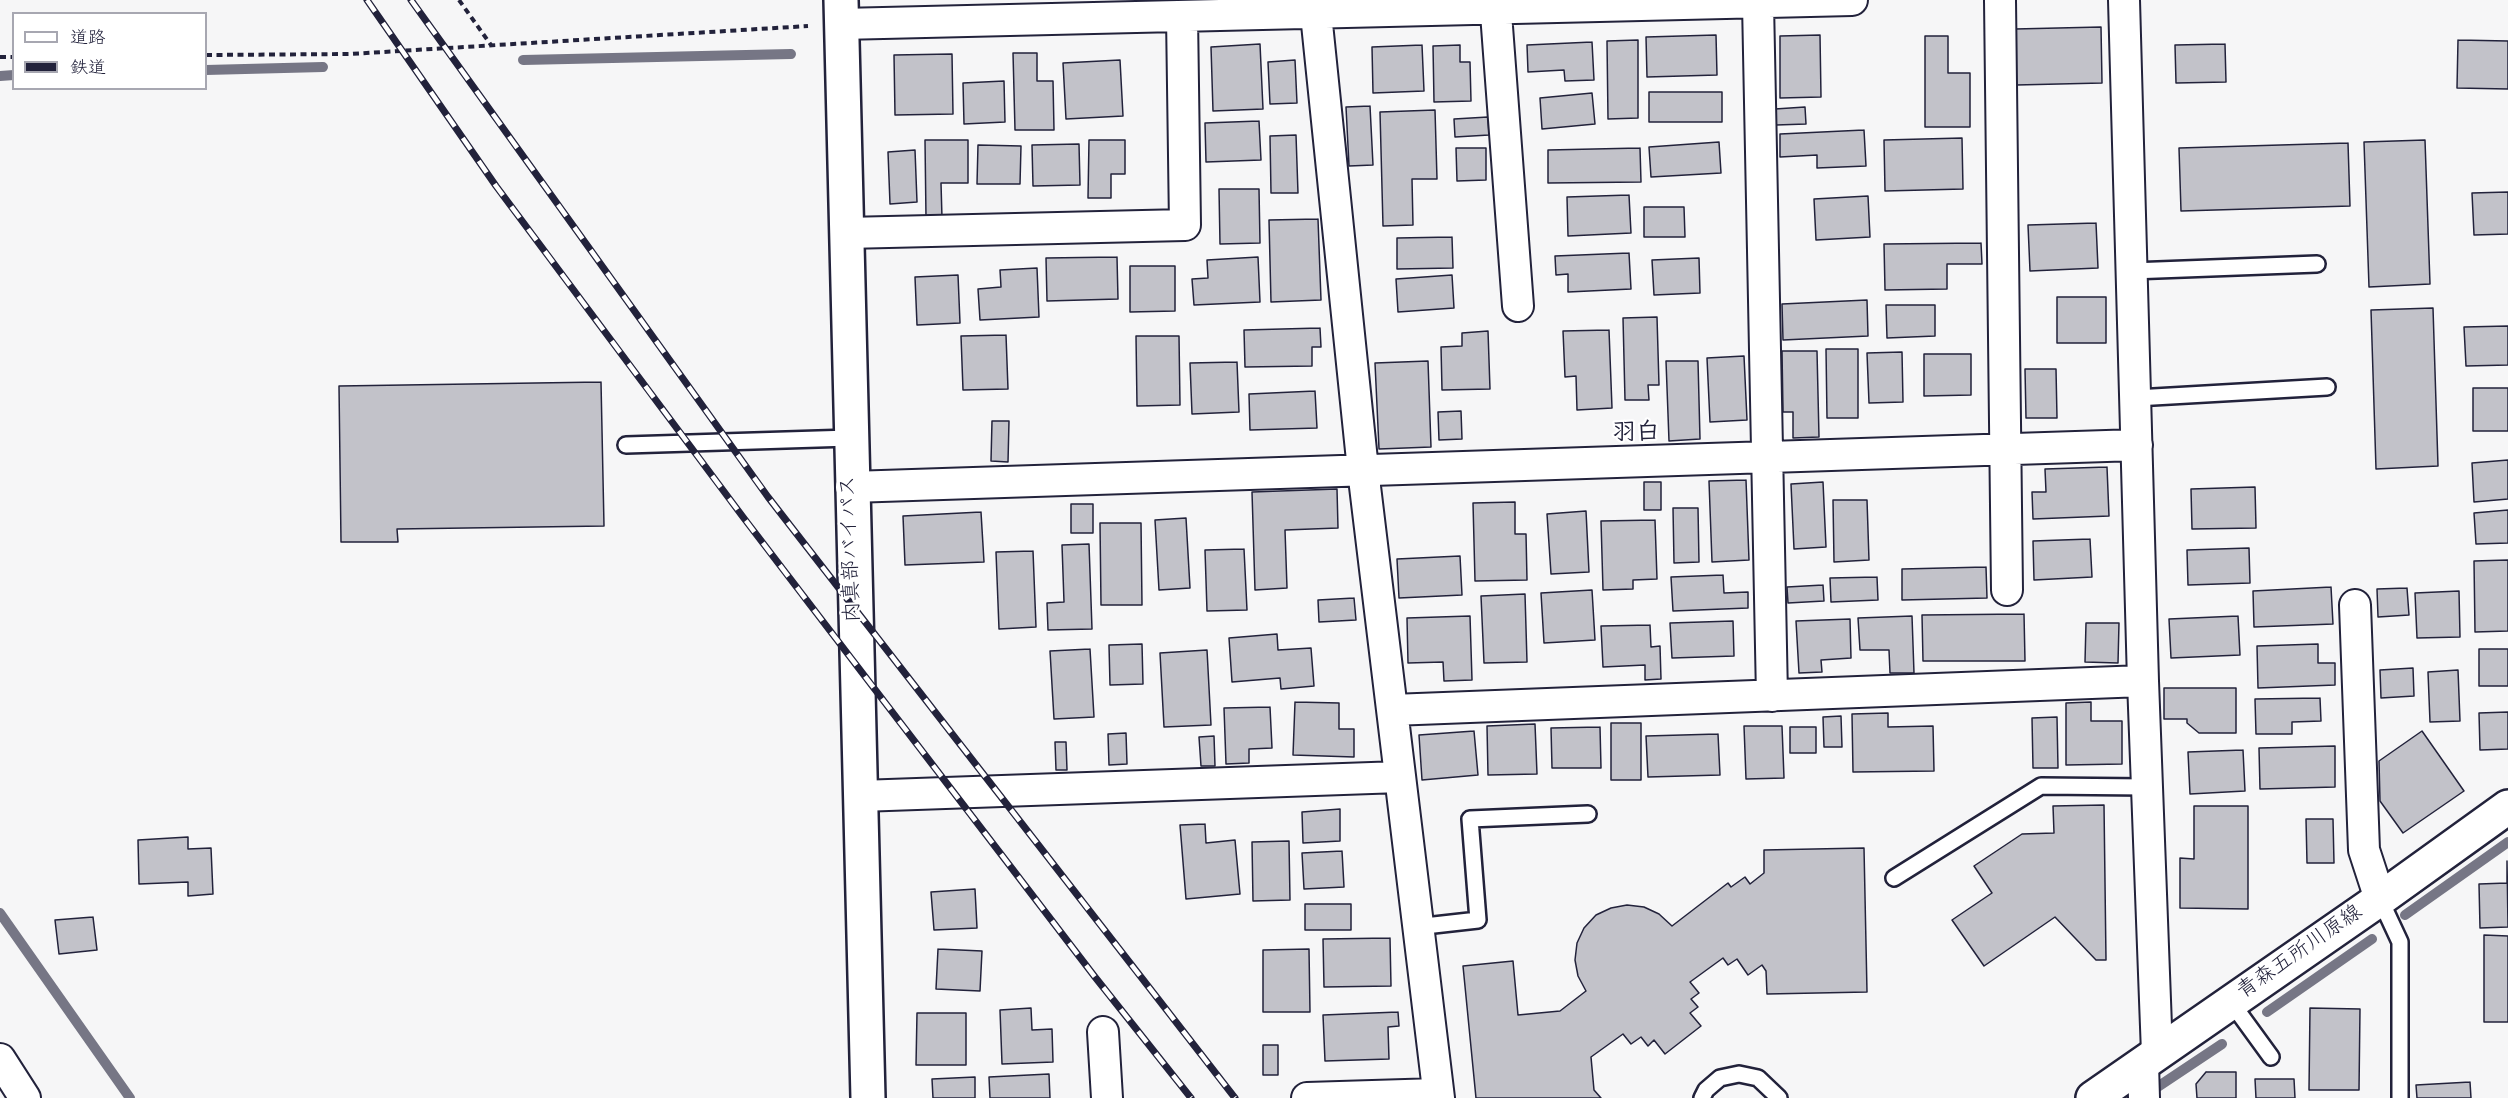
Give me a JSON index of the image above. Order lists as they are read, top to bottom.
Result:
{
  "streets": {
    "main road": ["内真部バイパス", "青森五所川原線"]
  },
  "districts": ["羽白"],
  "legend": ["道路", "鉄道"]
}
